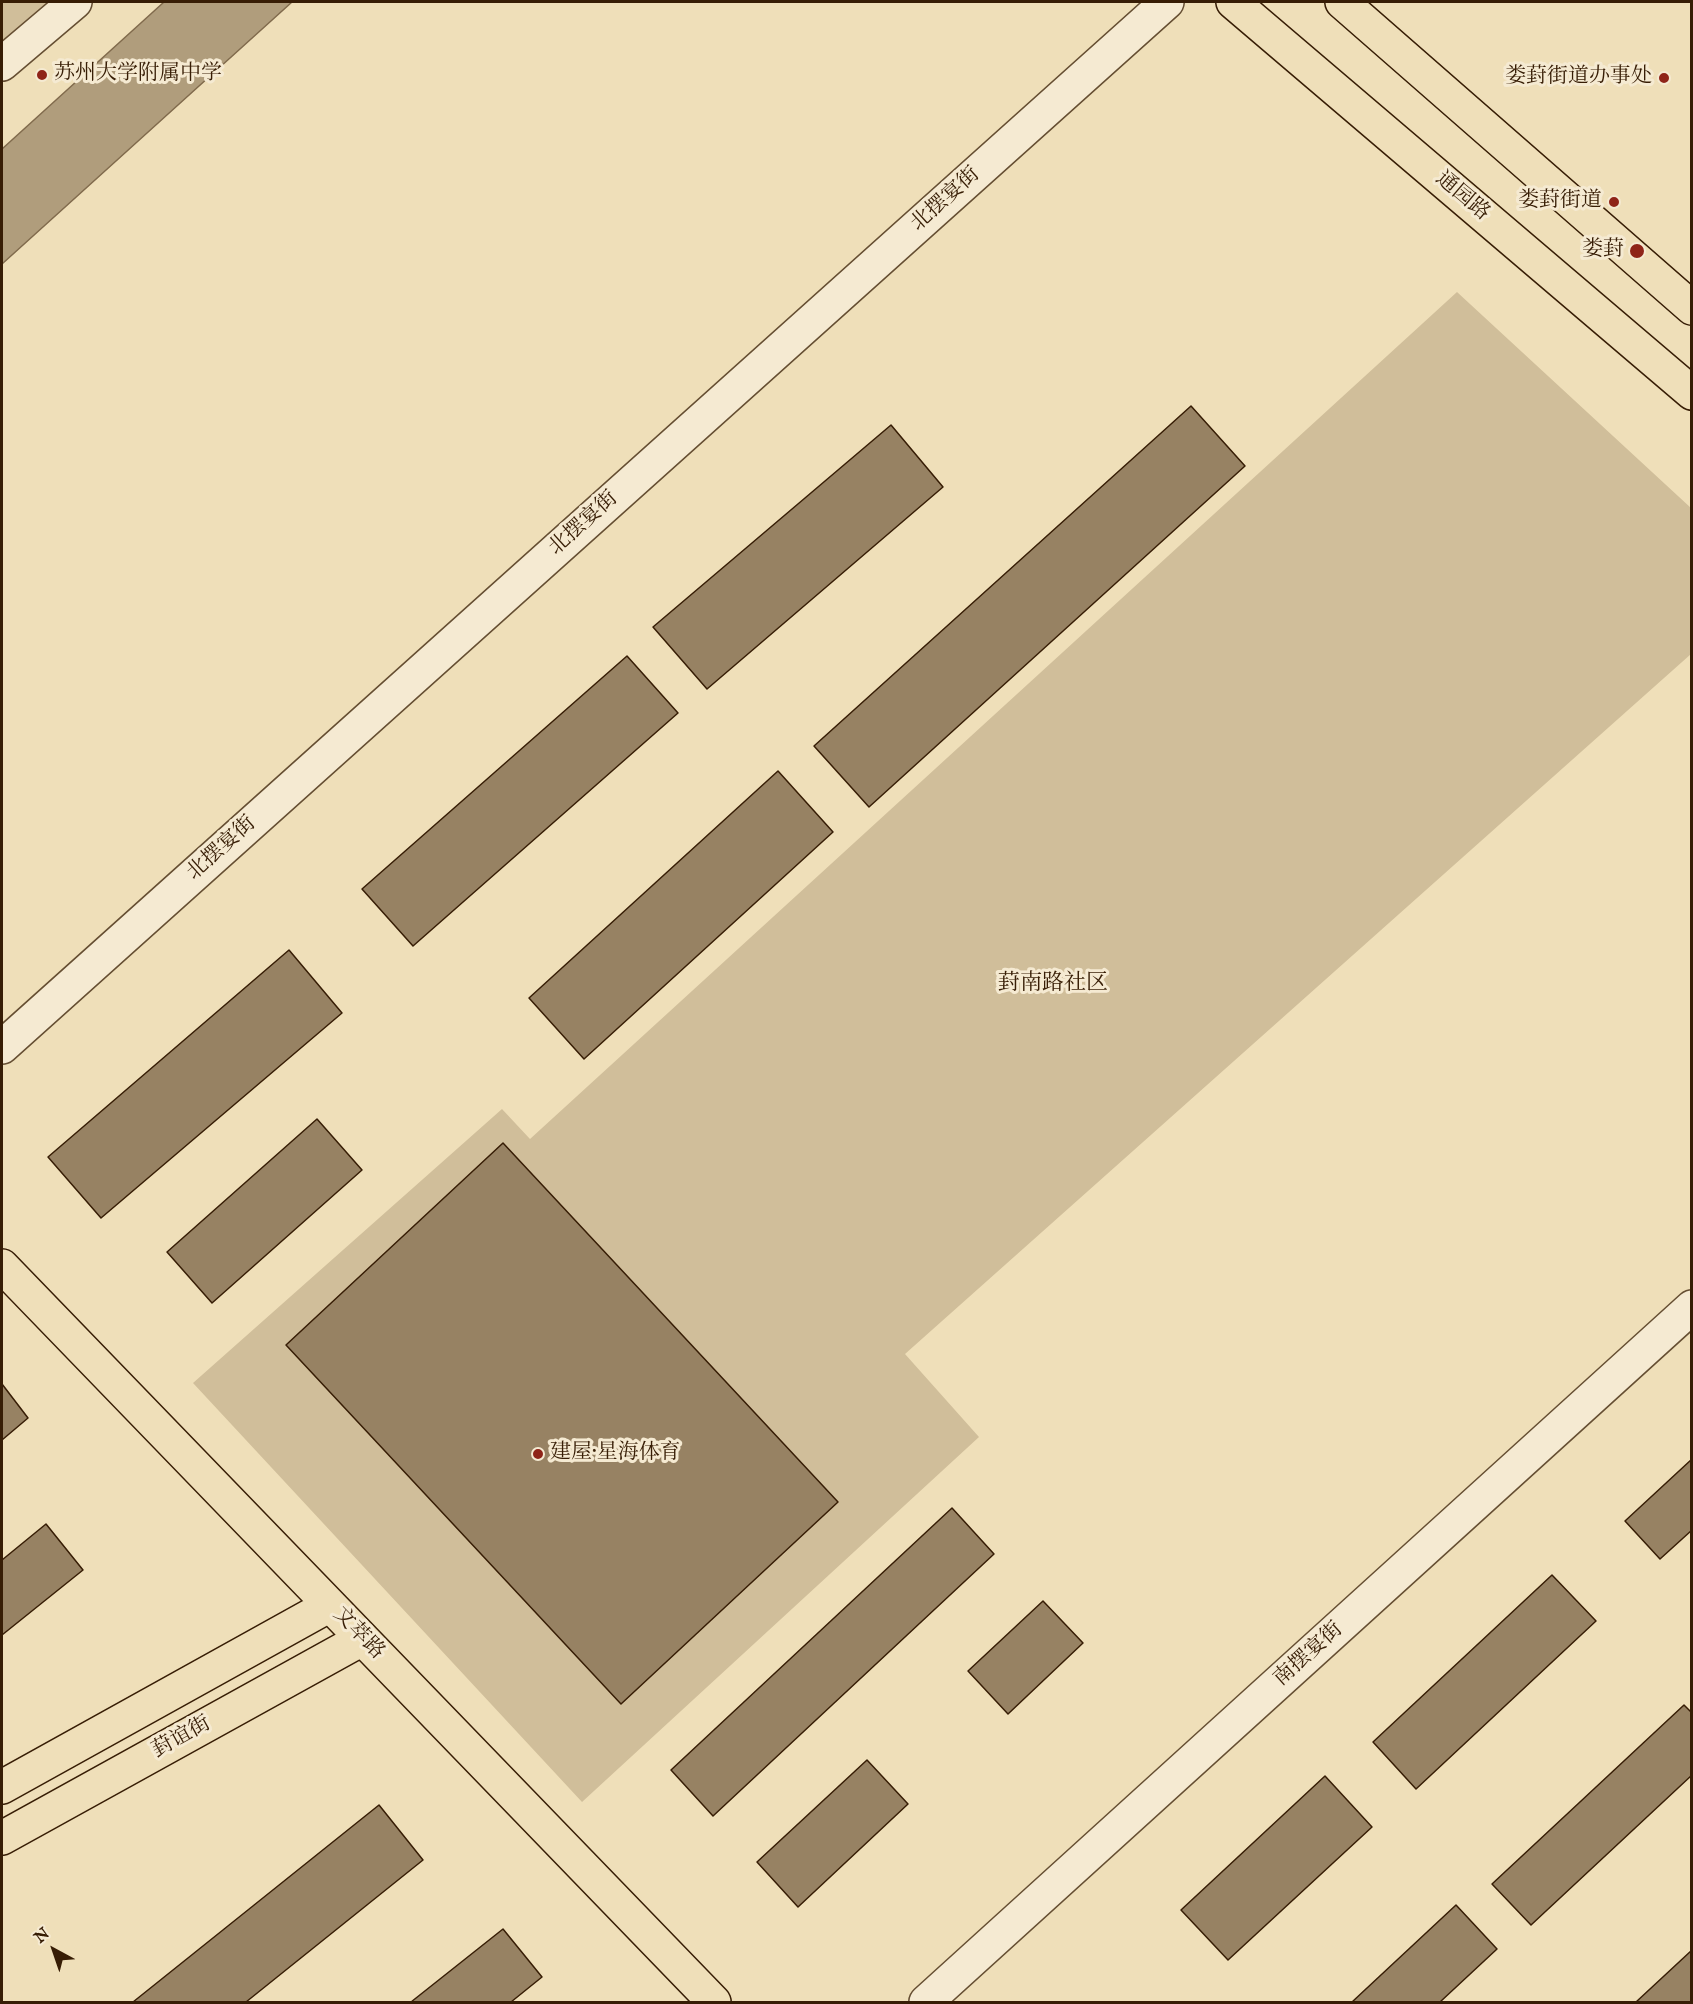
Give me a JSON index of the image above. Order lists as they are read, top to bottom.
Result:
{
  "streets": {
    "main road": ["通园路", "文萃路", "葑谊街"],
    "street": ["北摆宴街", "南摆宴街"]
  },
  "crossings": [
    ["文萃路", "葑谊街"]
  ],
  "districts": ["葑南路社区"],
  "places": [
    "苏州大学附属中学",
    "娄葑街道办事处",
    "娄葑街道",
    "娄葑",
    "建屋·星海体育"
  ],
  "north": "top left"
}
